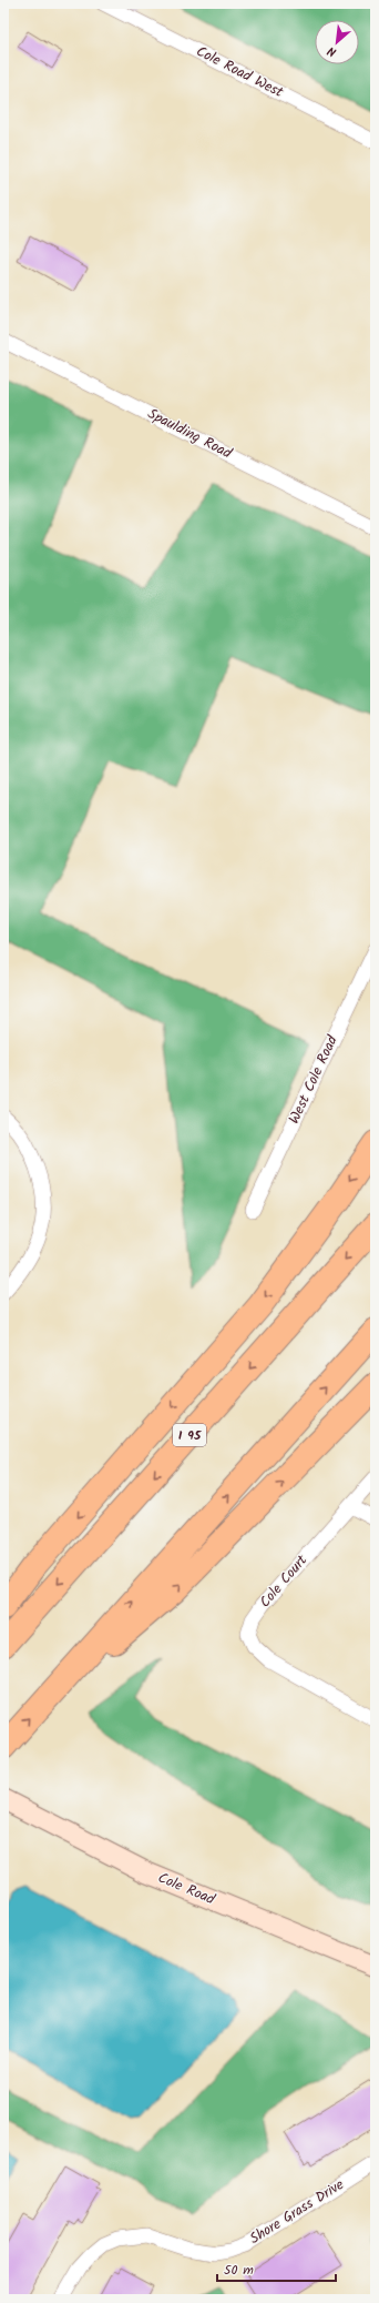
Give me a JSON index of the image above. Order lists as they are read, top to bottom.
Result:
{
  "streets": {
    "highway": ["I 95"],
    "street": [
      "Cole Road West",
      "Spaulding Road",
      "West Cole Road",
      "Cole Court",
      "Cole Road",
      "Shore Grass Drive"
    ]
  },
  "scale_bar": "50 m",
  "north": "bottom left"
}
